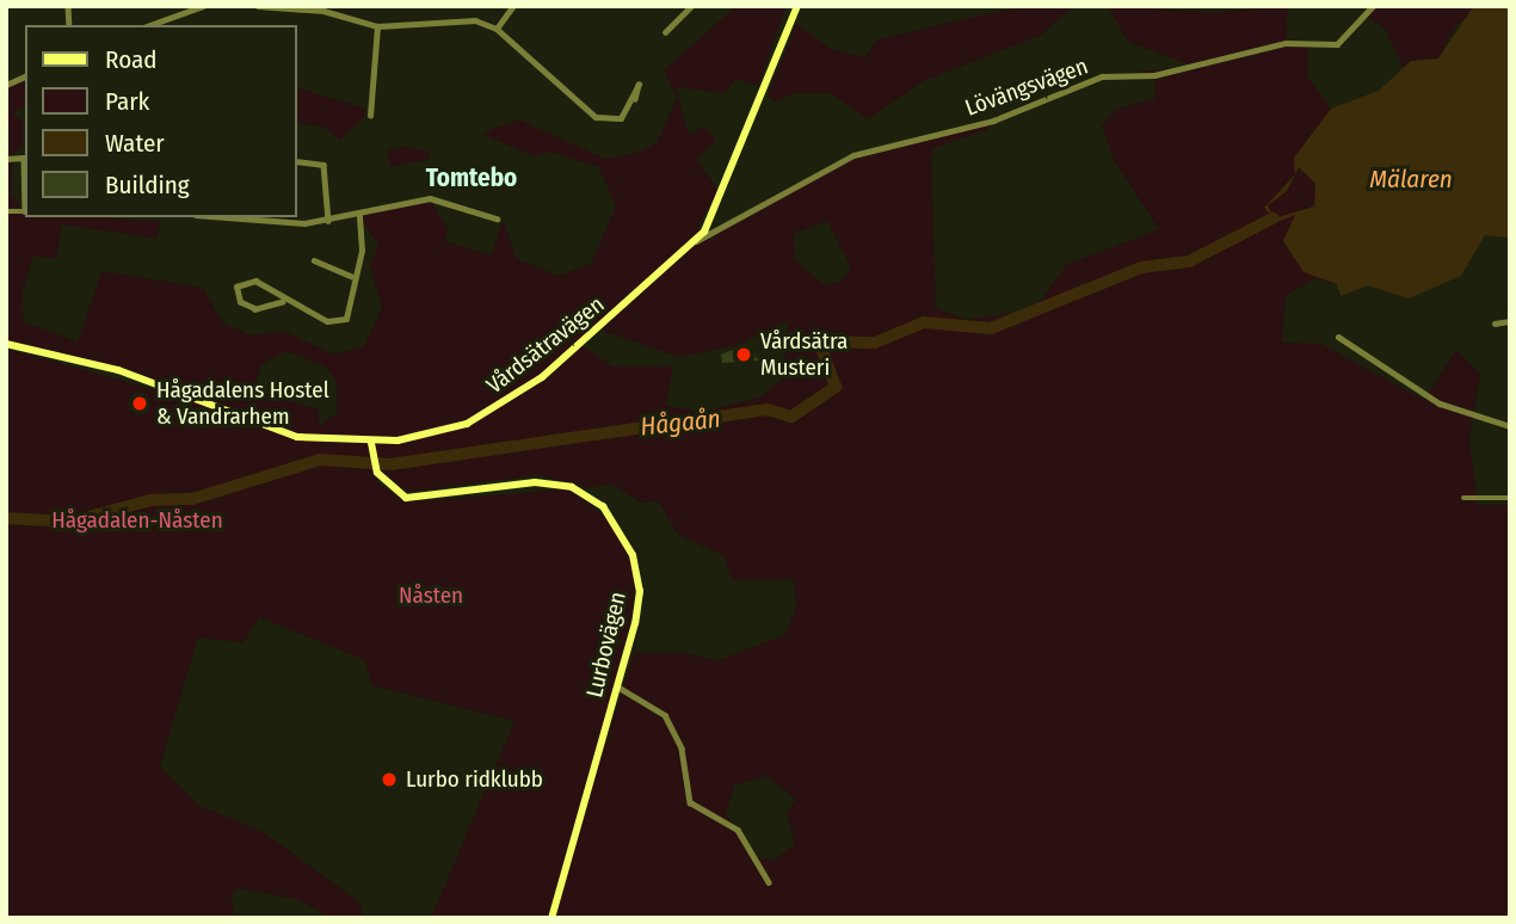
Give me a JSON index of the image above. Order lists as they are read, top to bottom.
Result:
{
  "streets": {
    "street": ["Lövängsvägen", "Vårdsätravägen", "Lurbovägen"]
  },
  "crossings": [
    ["Lövängsvägen", "Vårdsätravägen"],
    ["Vårdsätravägen", "Lurbovägen"]
  ],
  "districts": ["Tomtebo"],
  "water": ["Mälaren", "Hågaån"],
  "parks": ["Hågadalen-Nåsten", "Nåsten"],
  "places": ["Vårdsätra Musteri", "Hågadalens Hostel & Vandrarhem", "Lurbo ridklubb"],
  "legend": [
    "Road",
    "Park",
    "Water",
    "Building"
  ]
}
